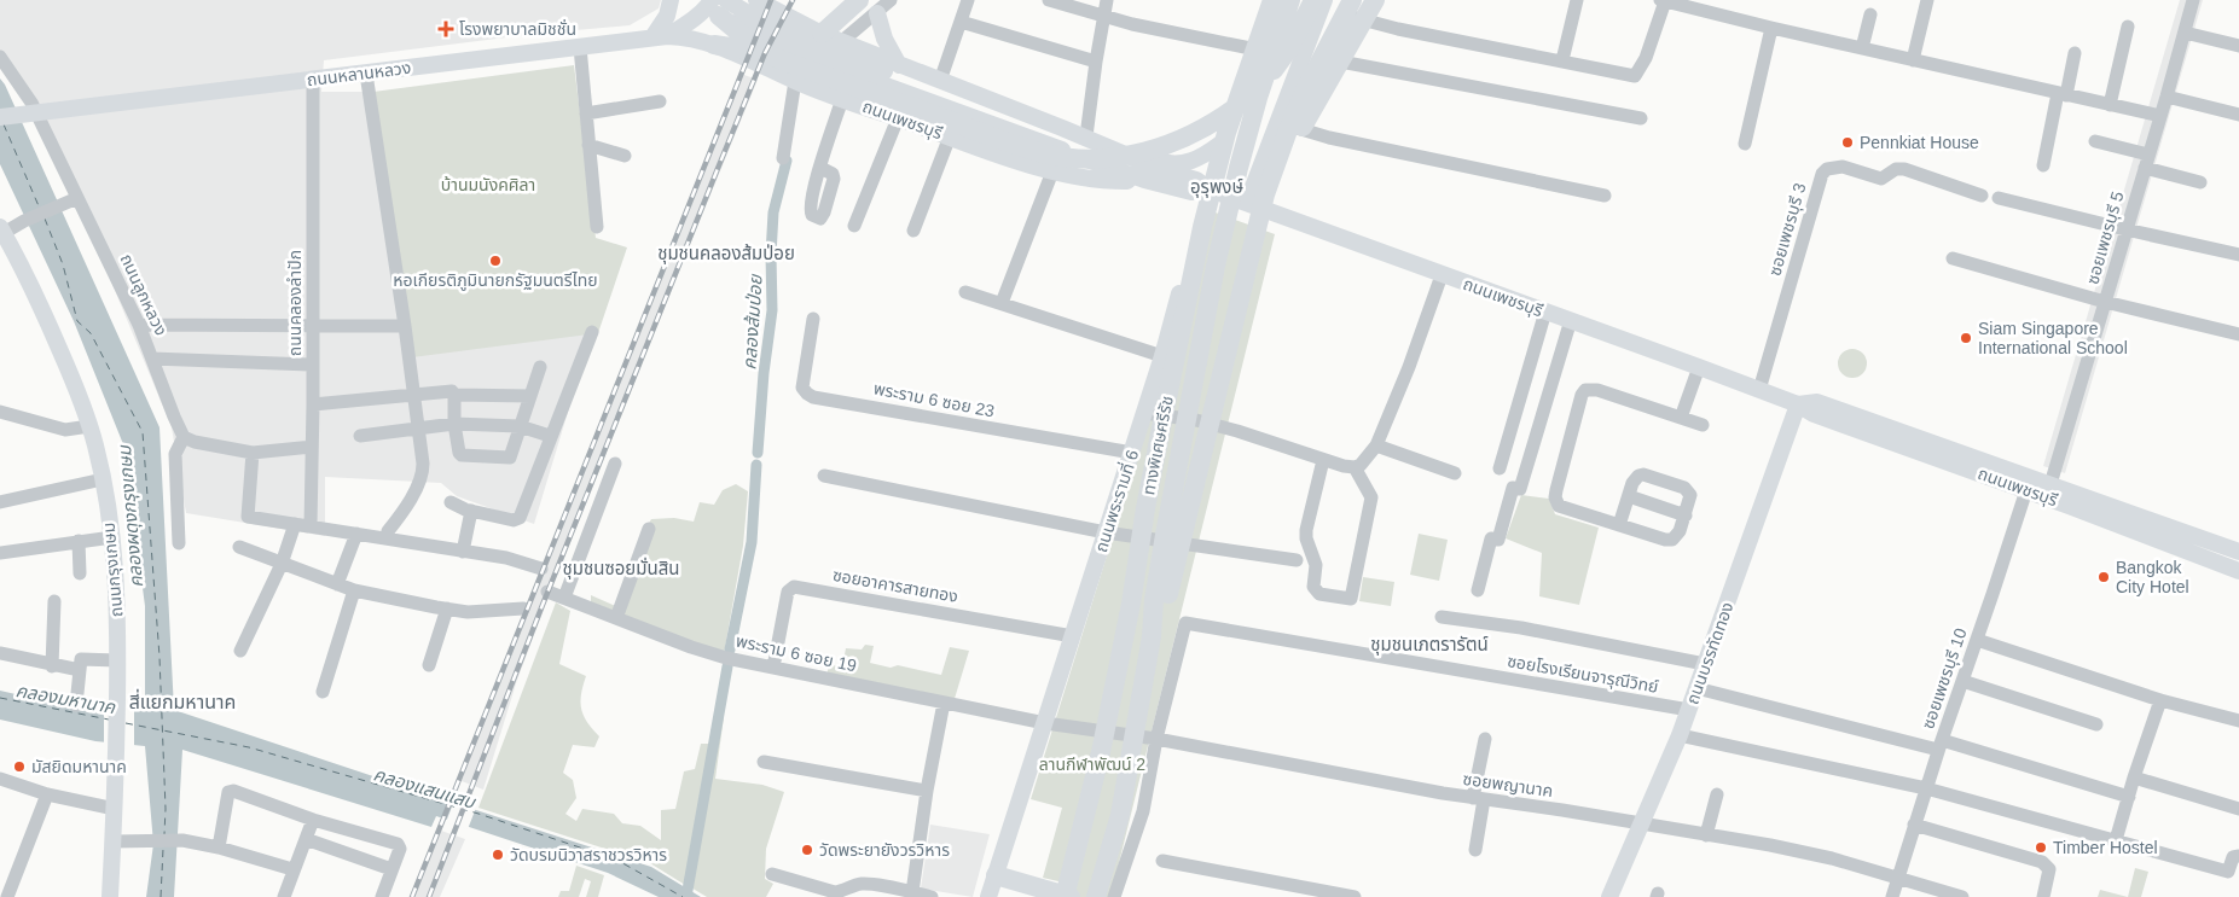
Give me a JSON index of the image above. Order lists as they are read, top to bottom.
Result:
{
  "streets": {
    "highway": ["ทางพิเศษศรีรัช"],
    "main road": [
      "ถนนหลานหลวง",
      "ถนนเพชรบุรี",
      "ถนนพระรามที่ 6",
      "ถนนกรุงเกษม",
      "ถนนบรรทัดทอง"
    ],
    "street": [
      "ซอยเพชรบุรี 3",
      "ซอยเพชรบุรี 5",
      "ถนนลูกหลวง",
      "ถนนคลองลำปัก",
      "พระราม 6 ซอย 23",
      "ซอยอาคารสายทอง",
      "พระราม 6 ซอย 19",
      "ซอยโรงเรียนจารุณีวิทย์",
      "ซอยเพชรบุรี 10",
      "ซอยพญานาค"
    ]
  },
  "crossings": [
    ["ถนนหลานหลวง", "ถนนเพชรบุรี"],
    ["ถนนหลานหลวง", "ถนนลูกหลวง"],
    ["ถนนหลานหลวง", "ถนนคลองลำปัก"],
    ["ถนนเพชรบุรี", "ซอยเพชรบุรี 3"],
    ["ถนนเพชรบุรี", "ซอยเพชรบุรี 5"],
    ["ถนนเพชรบุรี", "ถนนพระรามที่ 6"],
    ["ถนนเพชรบุรี", "ถนนบรรทัดทอง"],
    ["ถนนเพชรบุรี", "ซอยเพชรบุรี 10"],
    ["พระราม 6 ซอย 23", "ถนนพระรามที่ 6"],
    ["ทางพิเศษศรีรัช", "ถนนพระรามที่ 6"],
    ["ถนนพระรามที่ 6", "ซอยอาคารสายทอง"],
    ["ถนนพระรามที่ 6", "พระราม 6 ซอย 19"],
    ["ถนนพระรามที่ 6", "ซอยพญานาค"],
    ["ซอยอาคารสายทอง", "พระราม 6 ซอย 19"],
    ["พระราม 6 ซอย 19", "ซอยพญานาค"],
    ["ถนนบรรทัดทอง", "ซอยโรงเรียนจารุณีวิทย์"],
    ["ถนนบรรทัดทอง", "ซอยพญานาค"],
    ["ซอยโรงเรียนจารุณีวิทย์", "ซอยพญานาค"],
    ["ซอยเพชรบุรี 10", "ซอยพญานาค"]
  ],
  "districts": [
    "อุรุพงษ์",
    "ชุมชนคลองส้มป่อย",
    "ชุมชนซอยมั่นสิน",
    "ชุมชนเภตรารัตน์",
    "สี่แยกมหานาค"
  ],
  "water": [
    "คลองส้มป่อย",
    "คลองผดุงกรุงเกษม",
    "คลองมหานาค",
    "คลองแสนแสบ"
  ],
  "parks": ["บ้านมนังคศิลา", "ลานกีฬาพัฒน์ 2"],
  "places": {
    "health": ["โรงพยาบาลมิชชั่น"],
    "other": [
      "Pennkiat House",
      "หอเกียรติภูมินายกรัฐมนตรีไทย",
      "Siam Singapore International School",
      "Bangkok City Hotel",
      "มัสยิดมหานาค",
      "Timber Hostel",
      "วัดพระยายังวรวิหาร",
      "วัดบรมนิวาสราชวรวิหาร"
    ]
  }
}
